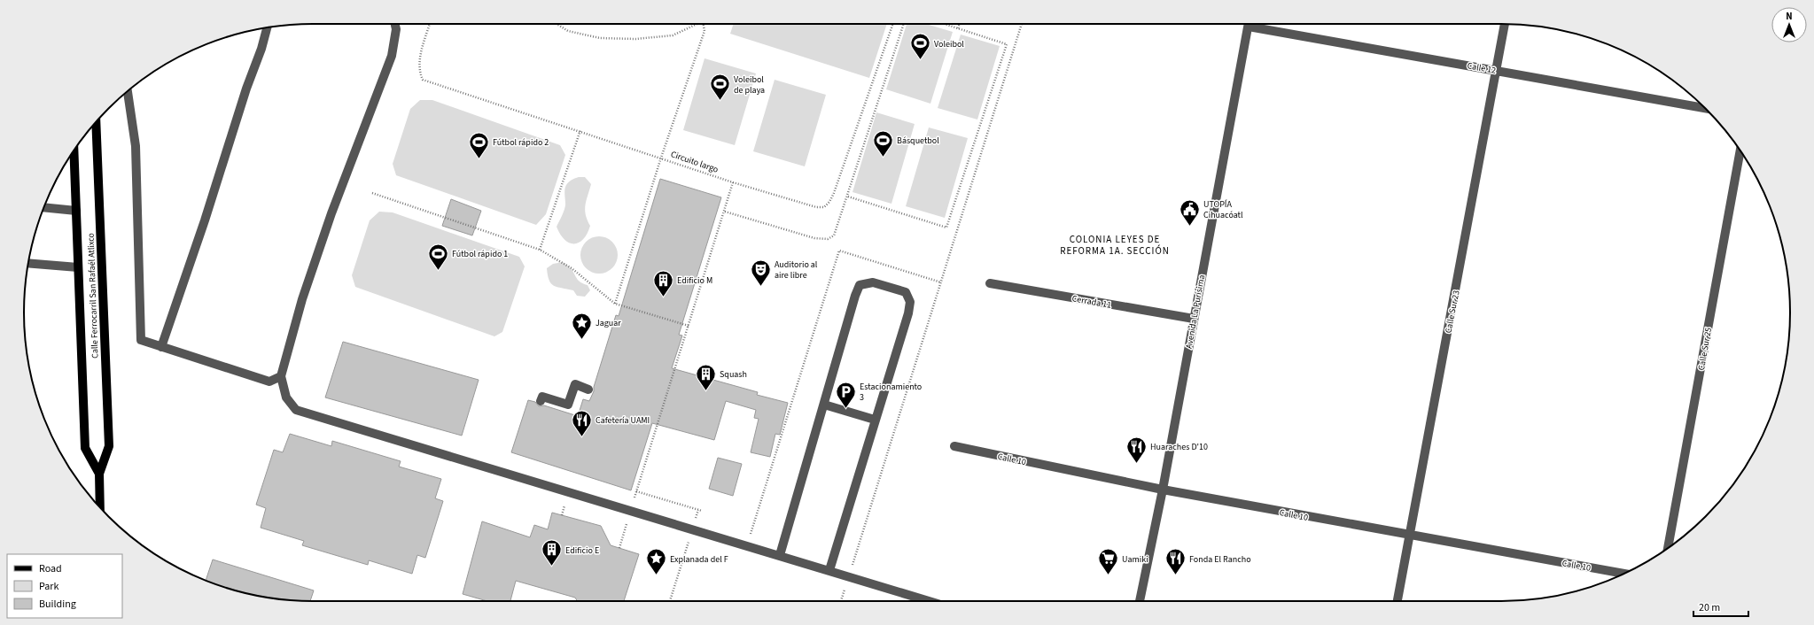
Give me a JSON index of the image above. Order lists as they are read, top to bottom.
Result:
{
  "streets": {
    "main road": ["Calle Ferrocarril San Rafaél Atlixco"],
    "street": [
      "Calle 12",
      "Cerrada 11",
      "Avenida La Purísima",
      "Calle Sur 23",
      "Calle Sur 25",
      "Calle 10"
    ],
    "path": ["Circuito largo"]
  },
  "crossings": [
    ["Calle 12", "Calle Sur 23"],
    ["Cerrada 11", "Avenida La Purísima"],
    ["Avenida La Purísima", "Calle 10"],
    ["Calle Sur 23", "Calle 10"]
  ],
  "districts": ["COLONIA LEYES DE REFORMA 1A. SECCIÓN"],
  "places": {
    "sports": [
      "Voleibol",
      "Voleibol de playa",
      "Básquetbol",
      "Fútbol rápido 2",
      "Fútbol rápido 1"
    ],
    "public building": ["UTOPÍA Cihuacóatl"],
    "theatre": ["Auditorio al aire libre"],
    "building": ["Edificio M", "Squash", "Edificio E"],
    "place": ["Jaguar", "Explanada del F"],
    "parking": ["Estacionamiento 3"],
    "restaurant": ["Cafetería UAMI", "Huaraches D'10", "Fonda El Rancho"],
    "supermarket": ["Uamiki"]
  },
  "legend": ["Road", "Park", "Building"],
  "scale_bar": "20 m",
  "north": "top"
}
